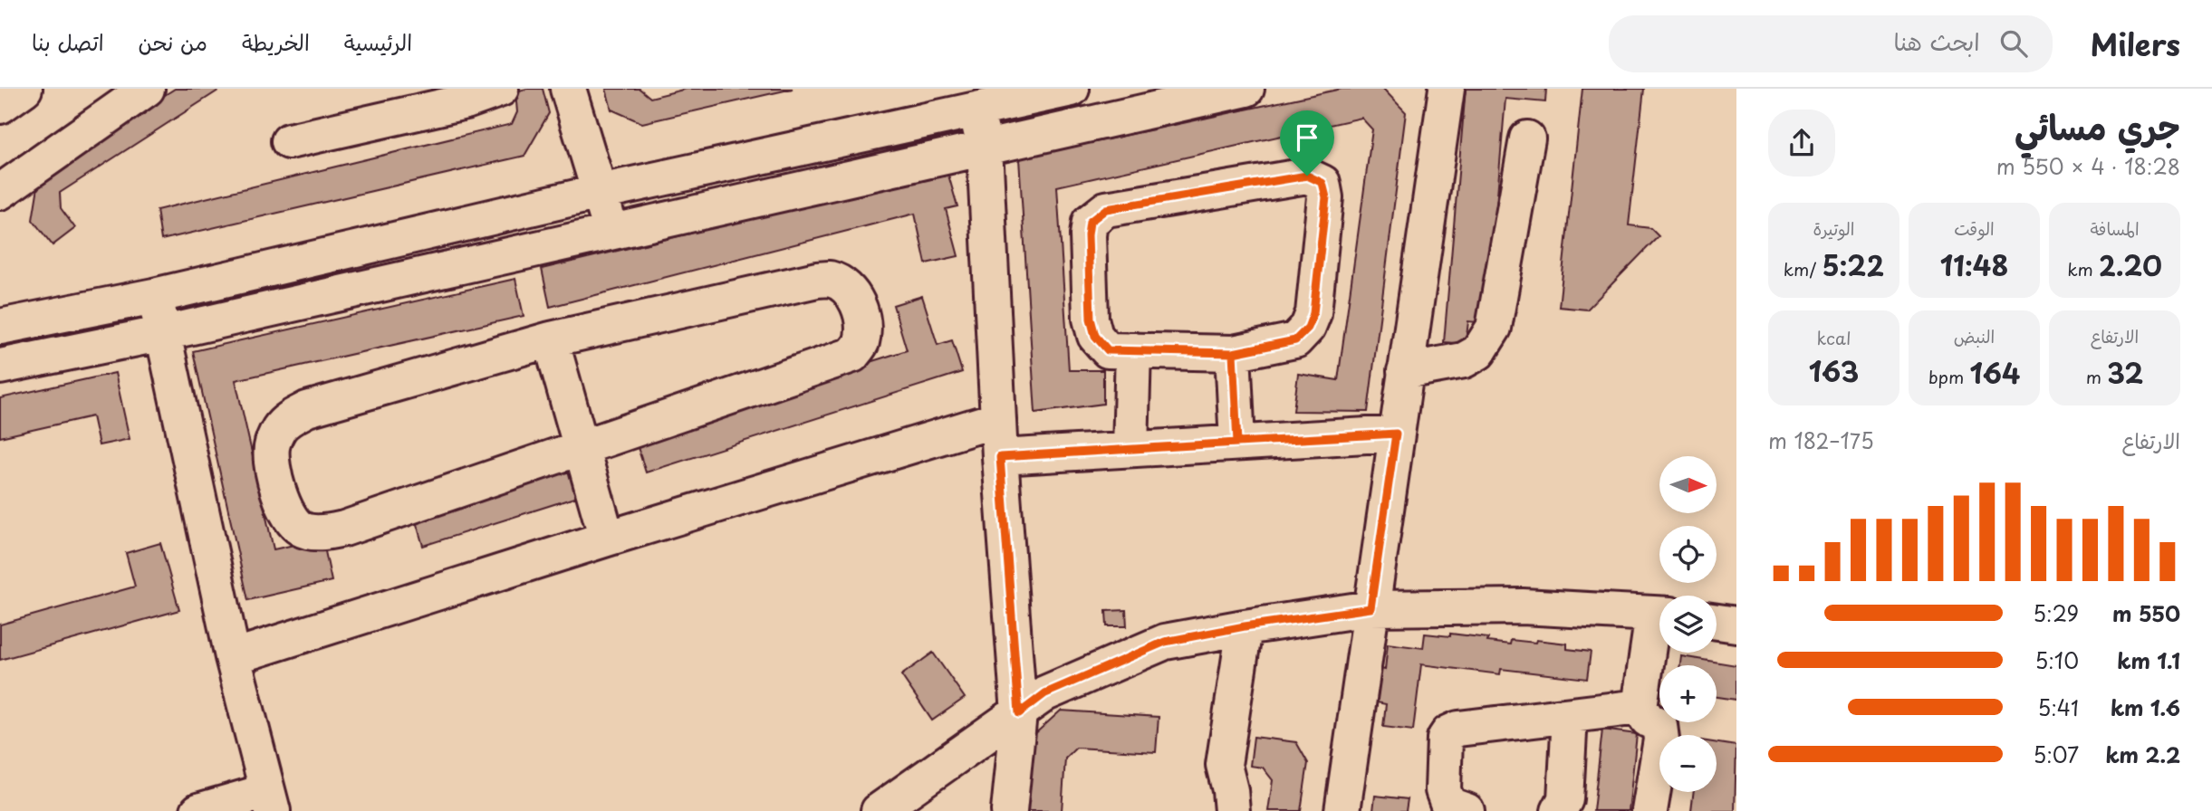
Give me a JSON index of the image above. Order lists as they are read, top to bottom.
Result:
{
  "north": "right",
  "page": {
    "header": "Milers",
    "search": "ابحث هنا",
    "nav": [
      "الرئيسية",
      "الخريطة",
      "من نحن",
      "اتصل بنا"
    ],
    "heading": ["جري مسائي", "18:28 · 4 × 550 m"],
    "stats": [
      ["المسافة", "2.20 km"],
      ["الوقت", "11:48"],
      ["الوتيرة", "5:22 /km"],
      ["الارتفاع", "32 m"],
      ["النبض", "164 bpm"],
      ["kcal", "163"]
    ],
    "chart": ["الارتفاع", "175–182 m"],
    "map_buttons": ["+", "−"],
    "list": [
      {
        "name": "550 m",
        "note": "5:29"
      },
      {
        "name": "1.1 km",
        "note": "5:10"
      },
      {
        "name": "1.6 km",
        "note": "5:41"
      },
      {
        "name": "2.2 km",
        "note": "5:07"
      }
    ]
  }
}
